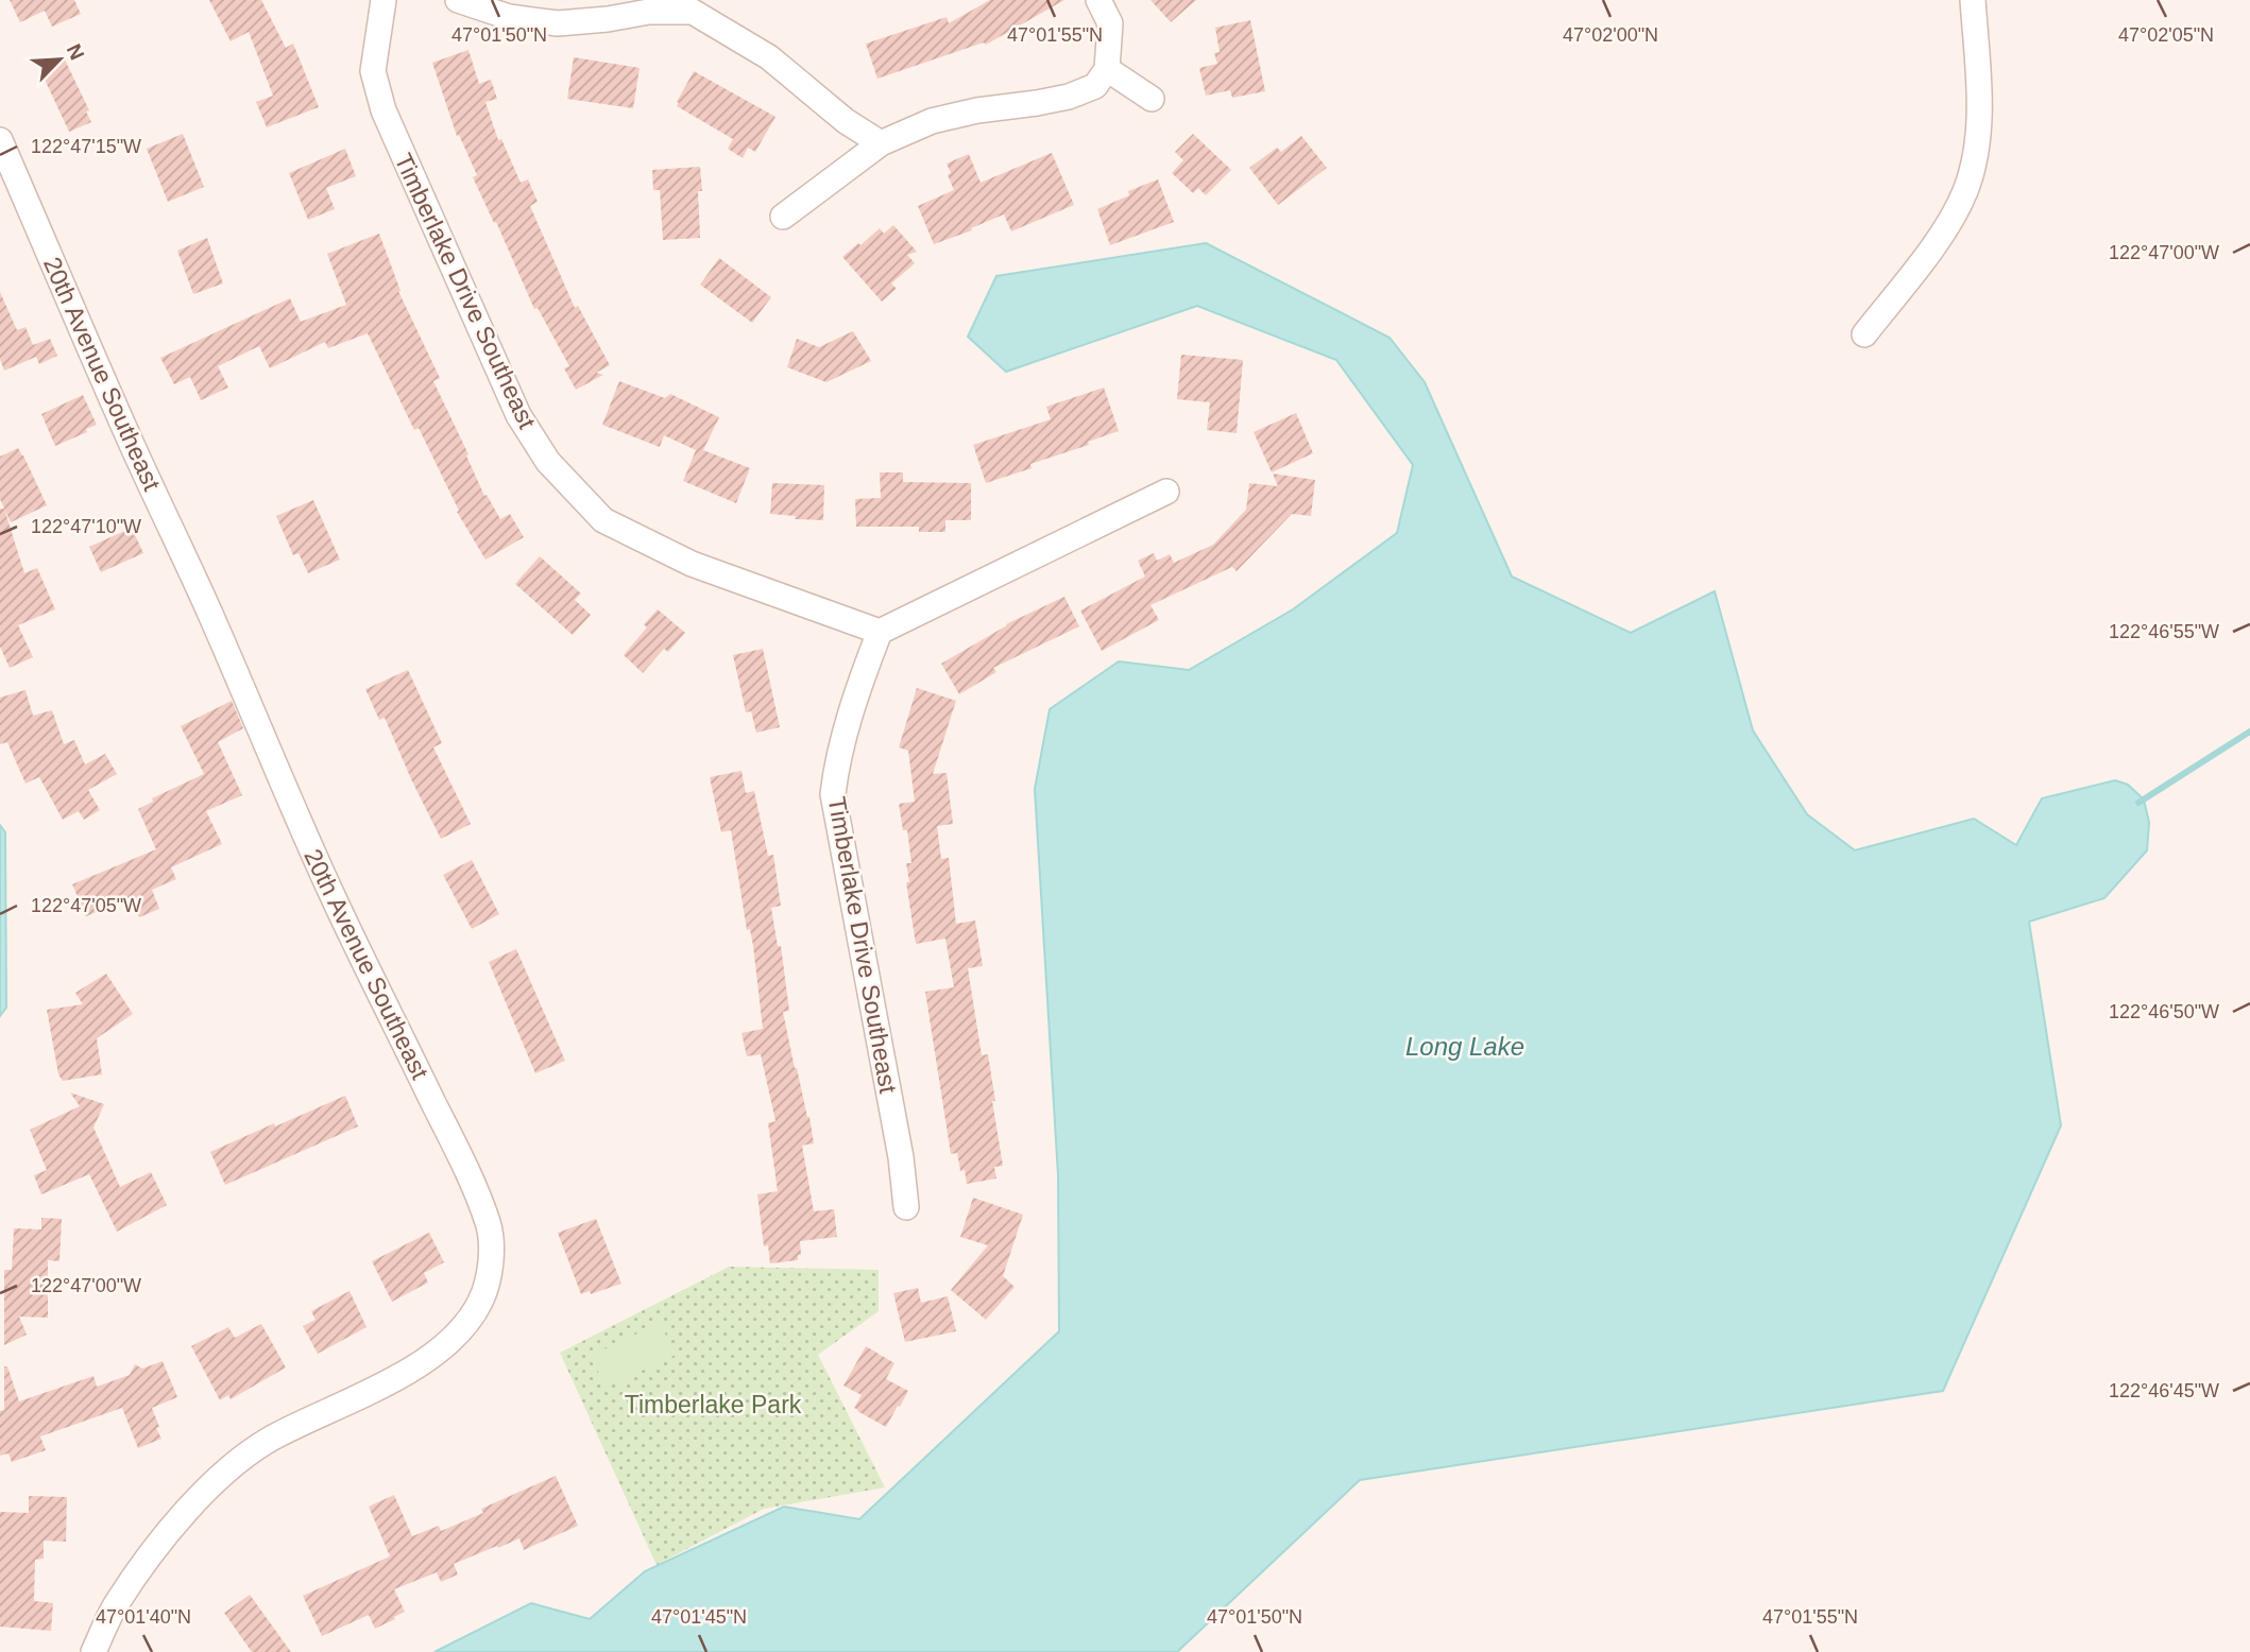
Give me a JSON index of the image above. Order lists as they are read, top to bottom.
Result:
{
  "streets": {
    "street": ["Timberlake Drive Southeast", "20th Avenue Southeast"]
  },
  "water": ["Long Lake"],
  "parks": ["Timberlake Park"],
  "north": "top right",
  "coordinates": [
    "47°01'50\"N",
    "47°01'55\"N",
    "47°02'00\"N",
    "47°02'05\"N",
    "122°47'15\"W",
    "122°47'00\"W",
    "122°47'10\"W",
    "122°46'55\"W",
    "122°47'05\"W",
    "122°46'50\"W",
    "122°46'45\"W",
    "47°01'40\"N",
    "47°01'45\"N"
  ]
}
